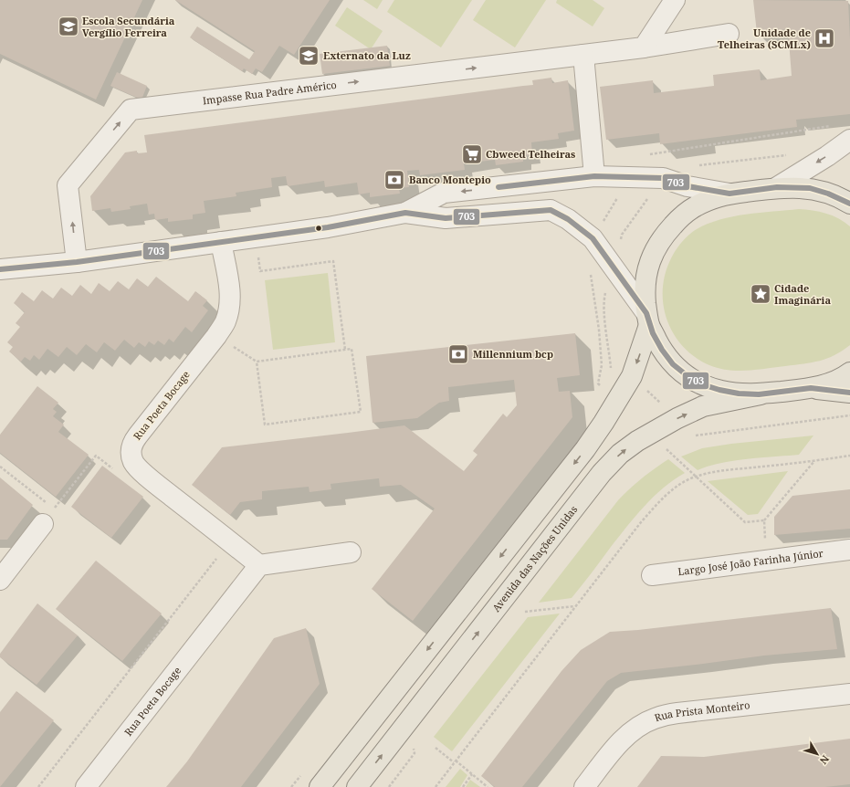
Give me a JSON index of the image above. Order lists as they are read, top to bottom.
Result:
{
  "streets": {
    "main road": ["Avenida das Nações Unidas"],
    "street": [
      "Impasse Rua Padre Américo",
      "Rua Poeta Bocage",
      "Largo José João Farinha Júnior",
      "Rua Prista Monteiro"
    ]
  },
  "places": {
    "school or university": ["Escola Secundária Vergílio Ferreira", "Externato da Luz"],
    "hospital": ["Unidade de Telheiras (SCMLx)"],
    "supermarket": ["Cbweed Telheiras"],
    "bank": ["Banco Montepio", "Millennium bcp"],
    "place": ["Cidade Imaginária"]
  },
  "lines": ["transit line 703"],
  "north": "bottom right"
}
